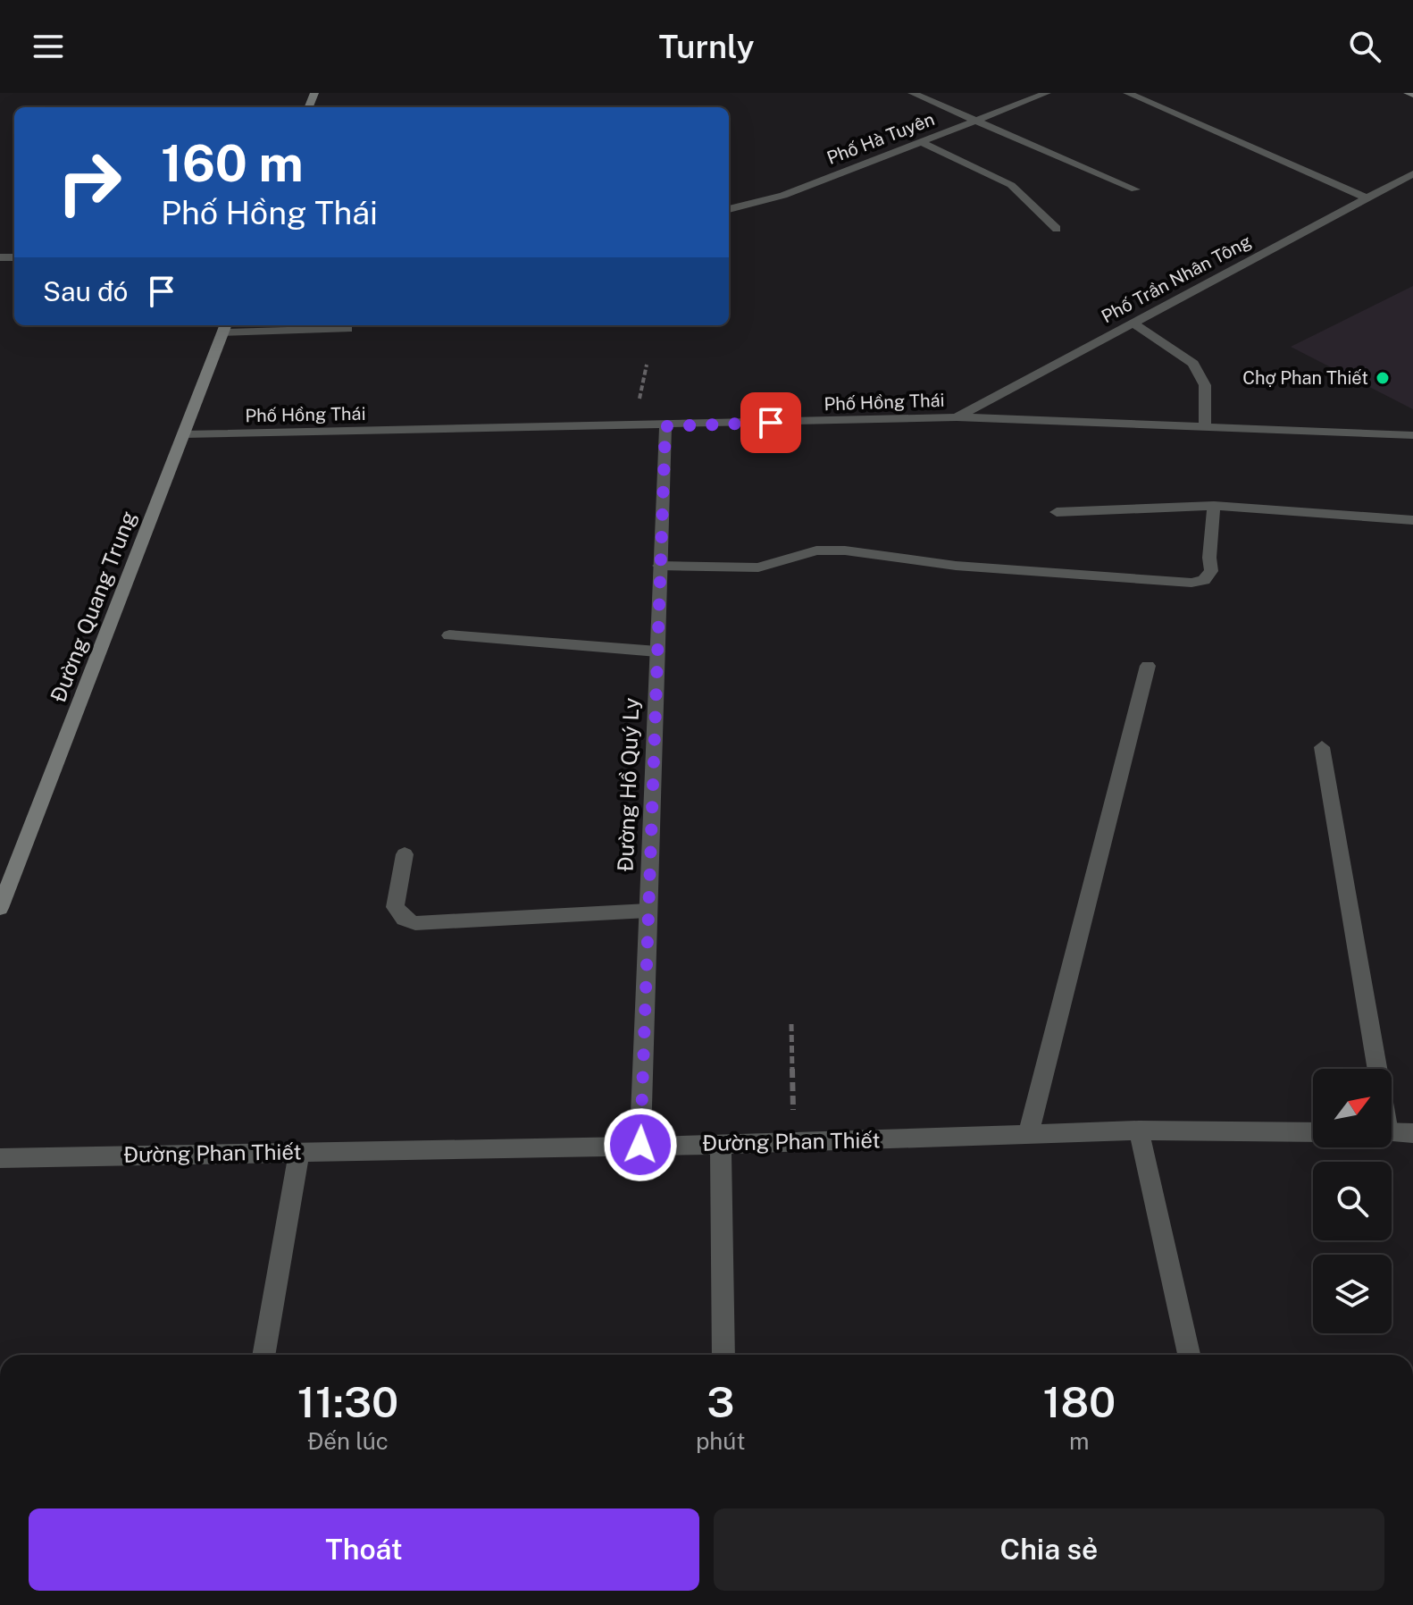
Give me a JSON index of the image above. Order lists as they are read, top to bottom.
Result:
{
  "streets": {
    "main road": ["Đường Quang Trung"],
    "street": [
      "Phố Hà Tuyên",
      "Phố Trần Nhân Tông",
      "Phố Hồng Thái",
      "Đường Hồ Quý Ly",
      "Đường Phan Thiết"
    ]
  },
  "crossings": [
    ["Phố Trần Nhân Tông", "Phố Hồng Thái"],
    ["Phố Hồng Thái", "Đường Quang Trung"],
    ["Phố Hồng Thái", "Đường Hồ Quý Ly"],
    ["Đường Hồ Quý Ly", "Đường Phan Thiết"]
  ],
  "places": ["Chợ Phan Thiết"],
  "north": "top right",
  "page": {
    "header": "Turnly",
    "turn": ["160 m", "Phố Hồng Thái"],
    "then": "Sau đó",
    "eta": [
      "11:30",
      "Đến lúc",
      "3",
      "phút",
      "180",
      "m"
    ],
    "buttons": ["Thoát", "Chia sẻ"]
  }
}
